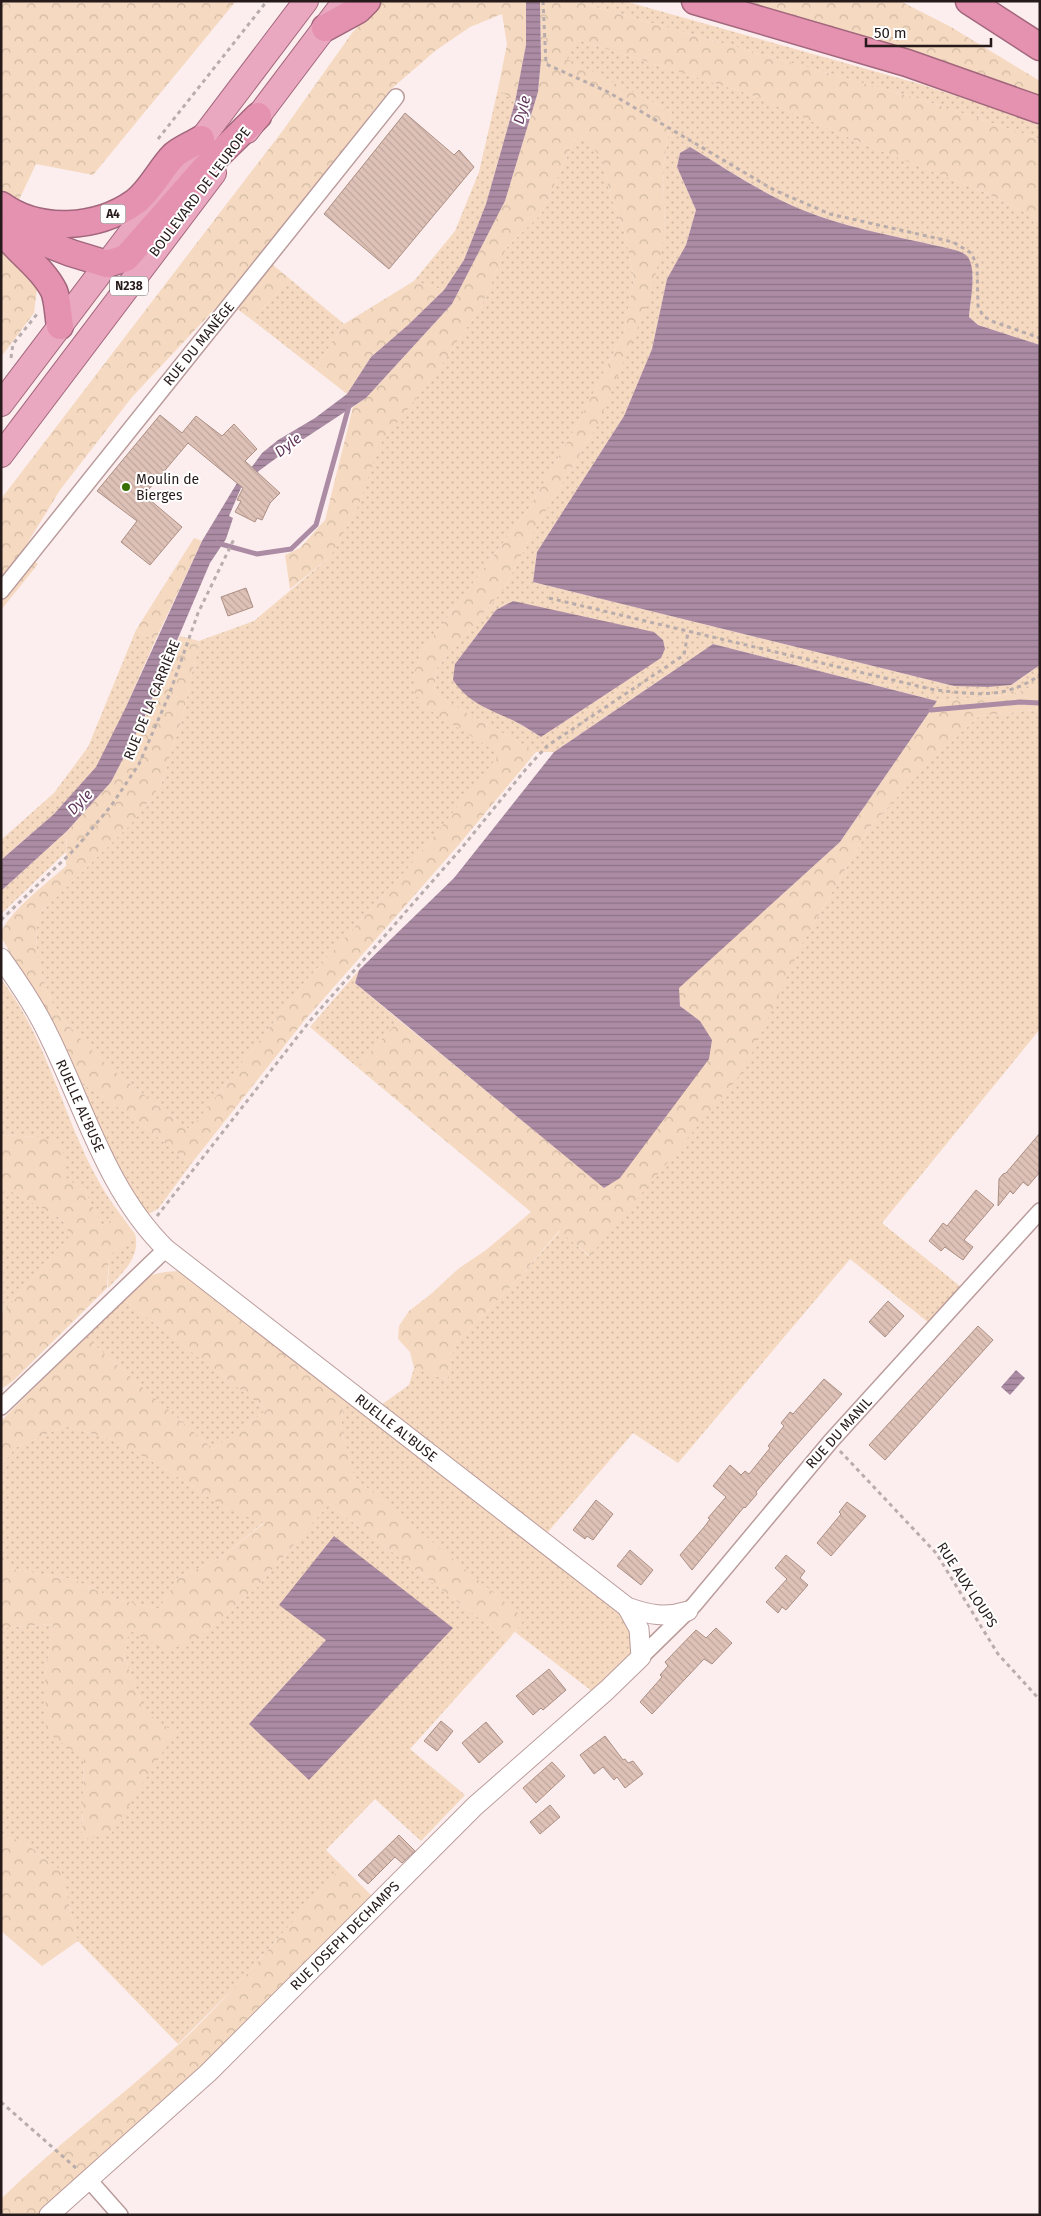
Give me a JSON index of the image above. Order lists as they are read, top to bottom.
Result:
{
  "streets": {
    "highway": ["BOULEVARD DE L'EUROPE", "A4", "N238"],
    "street": [
      "RUE DU MANÈGE",
      "RUELLE AL'BUSE",
      "RUE DU MANIL",
      "RUE JOSEPH DECHAMPS"
    ],
    "path": ["RUE DE LA CARRIÈRE", "RUE AUX LOUPS"]
  },
  "crossings": [
    ["A4", "N238"],
    ["RUELLE AL'BUSE", "RUE DU MANIL"],
    ["RUELLE AL'BUSE", "RUE JOSEPH DECHAMPS"],
    ["RUE DU MANIL", "RUE AUX LOUPS"],
    ["RUE DU MANIL", "RUE JOSEPH DECHAMPS"]
  ],
  "water": ["Dyle"],
  "places": ["Moulin de Bierges"],
  "scale_bar": "50 m"
}
